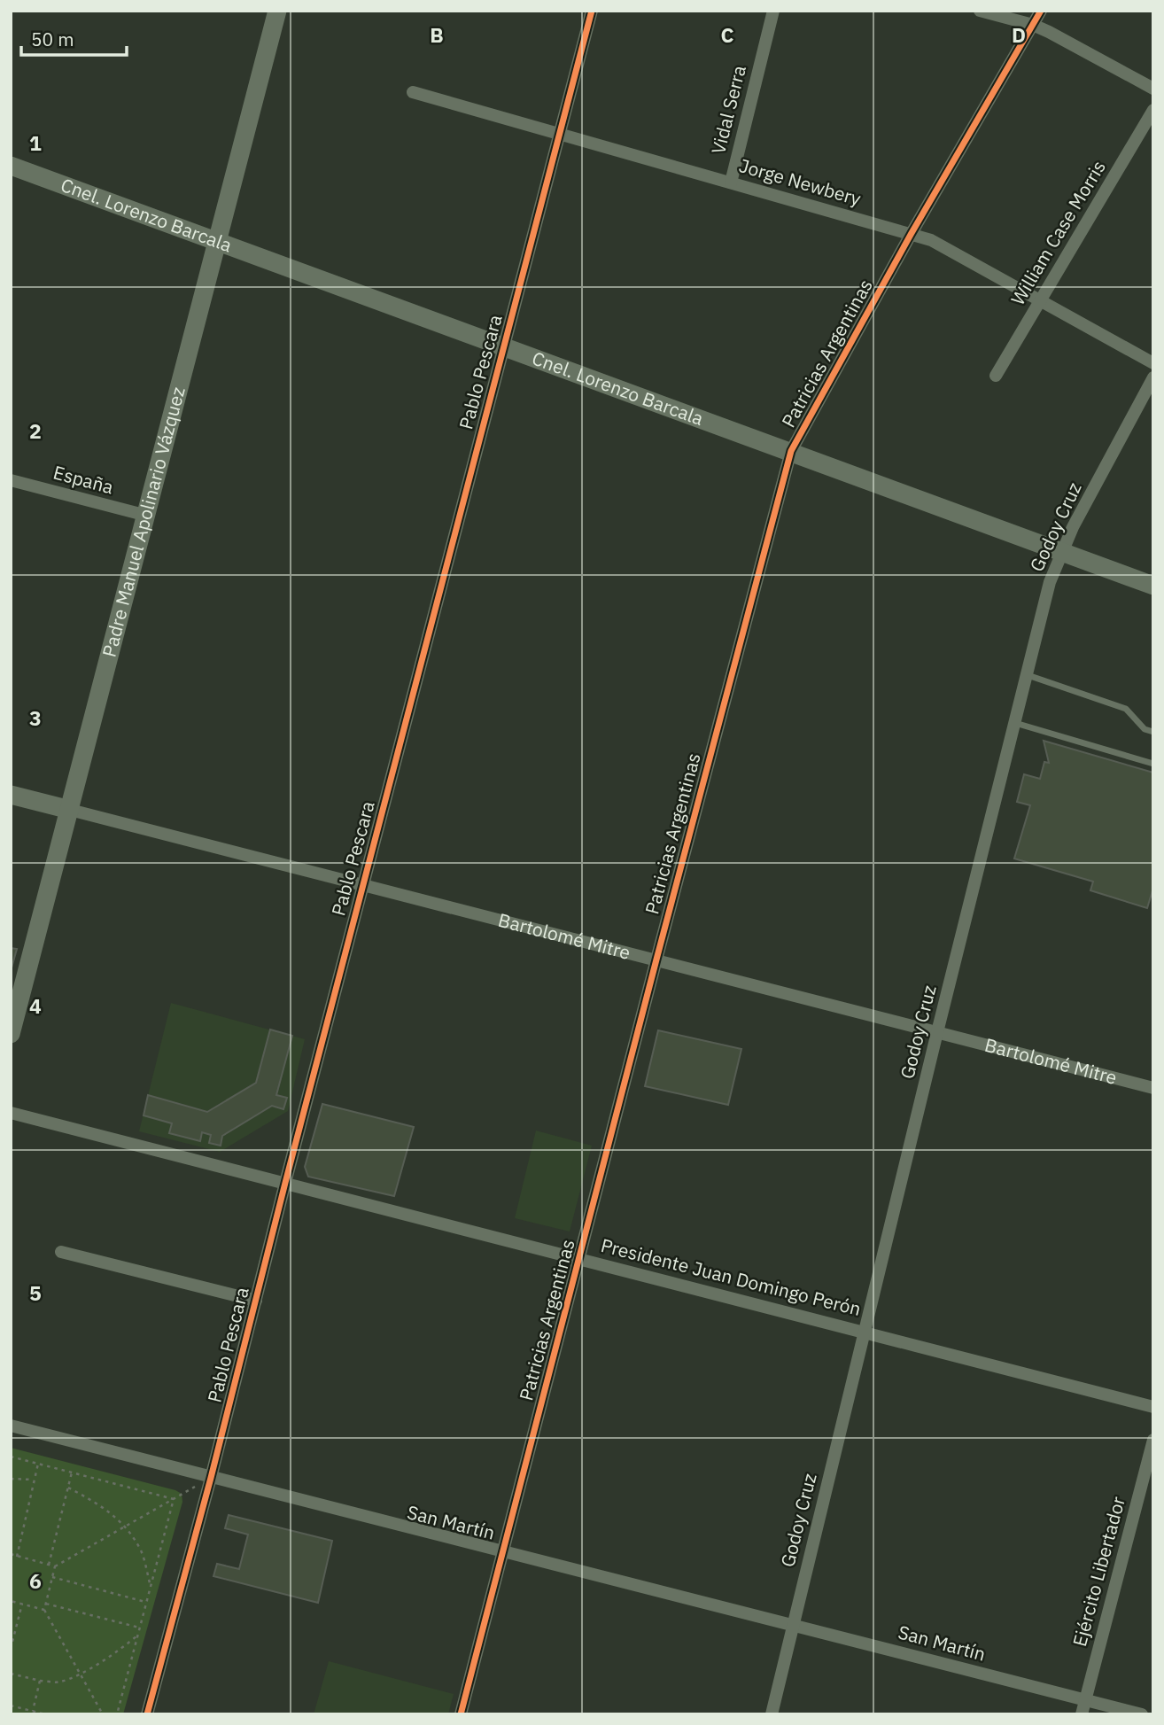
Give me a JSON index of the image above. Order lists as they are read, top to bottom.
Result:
{
  "streets": {
    "street": [
      "Vidal Serra",
      "Jorge Newbery",
      "Cnel. Lorenzo Barcala",
      "William Case Morris",
      "Patricias Argentinas",
      "Pablo Pescara",
      "España",
      "Padre Manuel Apolinario Vázquez",
      "Godoy Cruz",
      "Bartolomé Mitre",
      "Presidente Juan Domingo Perón",
      "San Martín",
      "Ejército Libertador"
    ]
  },
  "crossings": [
    ["Vidal Serra", "Jorge Newbery"],
    ["Jorge Newbery", "William Case Morris"],
    ["Jorge Newbery", "Patricias Argentinas"],
    ["Jorge Newbery", "Pablo Pescara"],
    ["Cnel. Lorenzo Barcala", "Patricias Argentinas"],
    ["Cnel. Lorenzo Barcala", "Pablo Pescara"],
    ["Cnel. Lorenzo Barcala", "Padre Manuel Apolinario Vázquez"],
    ["Cnel. Lorenzo Barcala", "Godoy Cruz"],
    ["Patricias Argentinas", "Bartolomé Mitre"],
    ["Patricias Argentinas", "Presidente Juan Domingo Perón"],
    ["Patricias Argentinas", "San Martín"],
    ["Pablo Pescara", "Bartolomé Mitre"],
    ["Pablo Pescara", "Presidente Juan Domingo Perón"],
    ["Pablo Pescara", "San Martín"],
    ["España", "Padre Manuel Apolinario Vázquez"],
    ["Padre Manuel Apolinario Vázquez", "Bartolomé Mitre"],
    ["Godoy Cruz", "Bartolomé Mitre"],
    ["Godoy Cruz", "Presidente Juan Domingo Perón"],
    ["Godoy Cruz", "San Martín"],
    ["San Martín", "Ejército Libertador"]
  ],
  "scale_bar": "50 m",
  "grid": {
    "columns": ["B", "C", "D"],
    "rows": [
      "1",
      "2",
      "3",
      "4",
      "5",
      "6"
    ]
  }
}
